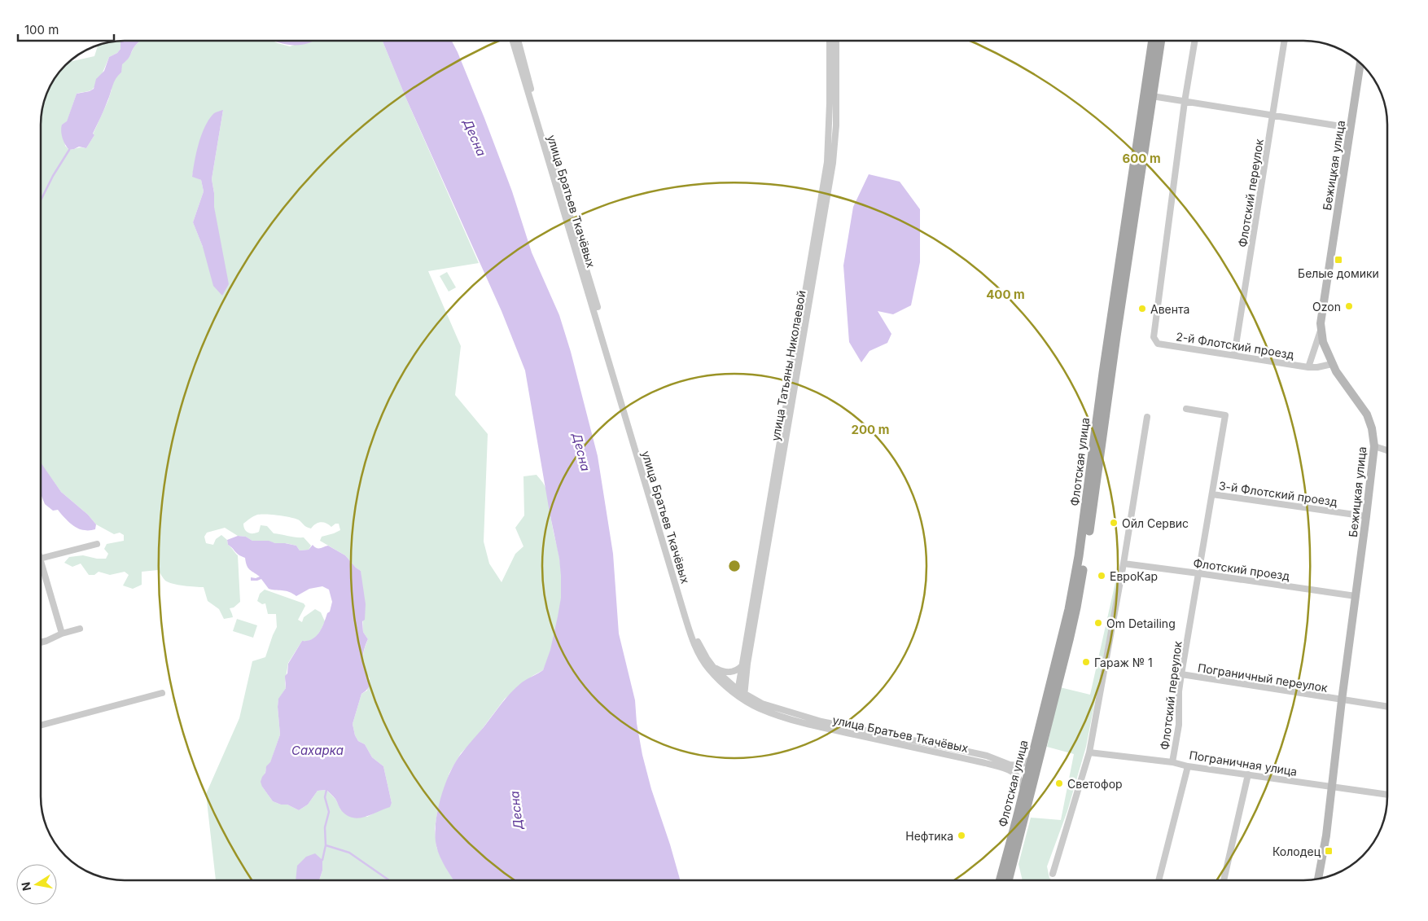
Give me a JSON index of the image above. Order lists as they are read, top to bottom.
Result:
{
  "streets": {
    "main road": ["Флотская улица"],
    "street": [
      "Бежицкая улица",
      "Флотский переулок",
      "улица Братьев Ткачёвых",
      "2-й Флотский проезд",
      "улица Татьяны Николаевой",
      "3-й Флотский проезд",
      "Флотский проезд",
      "Пограничный переулок",
      "Пограничная улица"
    ]
  },
  "crossings": [
    ["Бежицкая улица", "2-й Флотский проезд"],
    ["Бежицкая улица", "3-й Флотский проезд"],
    ["Бежицкая улица", "Флотский проезд"],
    ["Бежицкая улица", "Пограничный переулок"],
    ["Бежицкая улица", "Пограничная улица"],
    ["Флотский переулок", "2-й Флотский проезд"],
    ["Флотский переулок", "3-й Флотский проезд"],
    ["Флотский переулок", "Флотский проезд"],
    ["Флотский переулок", "Пограничный переулок"],
    ["Флотский переулок", "Пограничная улица"],
    ["улица Братьев Ткачёвых", "улица Татьяны Николаевой"],
    ["улица Братьев Ткачёвых", "Флотская улица"]
  ],
  "water": ["Десна", "Сахарка"],
  "places": {
    "transit": ["Белые домики", "Колодец"],
    "other": [
      "Ozon",
      "Авента",
      "Ойл Сервис",
      "ЕвроКар",
      "Om Detailing",
      "Гараж № 1",
      "Светофор",
      "Нефтика"
    ]
  },
  "scale_bar": "100 m",
  "north": "left",
  "rings": ["600 m", "400 m", "200 m"]
}
